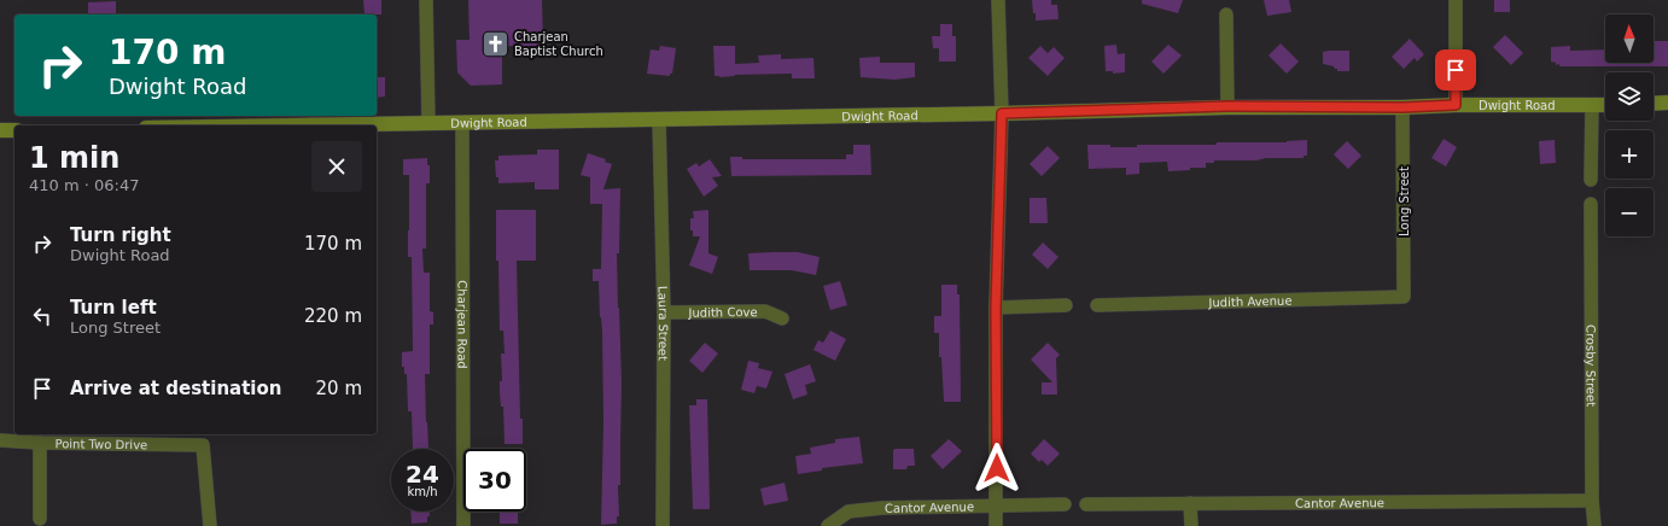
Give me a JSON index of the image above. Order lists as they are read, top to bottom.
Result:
{
  "streets": {
    "street": [
      "Dwight Road",
      "Long Street",
      "Judith Avenue",
      "Judith Cove",
      "Laura Street",
      "Charjean Road",
      "Crosby Street",
      "Point Two Drive",
      "Cantor Avenue"
    ]
  },
  "crossings": [
    ["Dwight Road", "Long Street"],
    ["Dwight Road", "Laura Street"],
    ["Dwight Road", "Charjean Road"],
    ["Long Street", "Judith Avenue"],
    ["Judith Cove", "Laura Street"],
    ["Crosby Street", "Cantor Avenue"]
  ],
  "places": {
    "church": ["Charjean Baptist Church"]
  },
  "north": "top",
  "page": {
    "map_buttons": ["+", "−"],
    "turn": ["170 m", "Dwight Road"],
    "heading": ["1 min", "410 m · 06:47"],
    "list": [
      {
        "name": "Turn right",
        "note": "Dwight Road",
        "value": "170 m"
      },
      {
        "name": "Turn left",
        "note": "Long Street",
        "value": "220 m"
      },
      {
        "name": "Arrive at destination",
        "value": "20 m"
      }
    ],
    "speed": "24 km/h",
    "limit": "30"
  }
}
